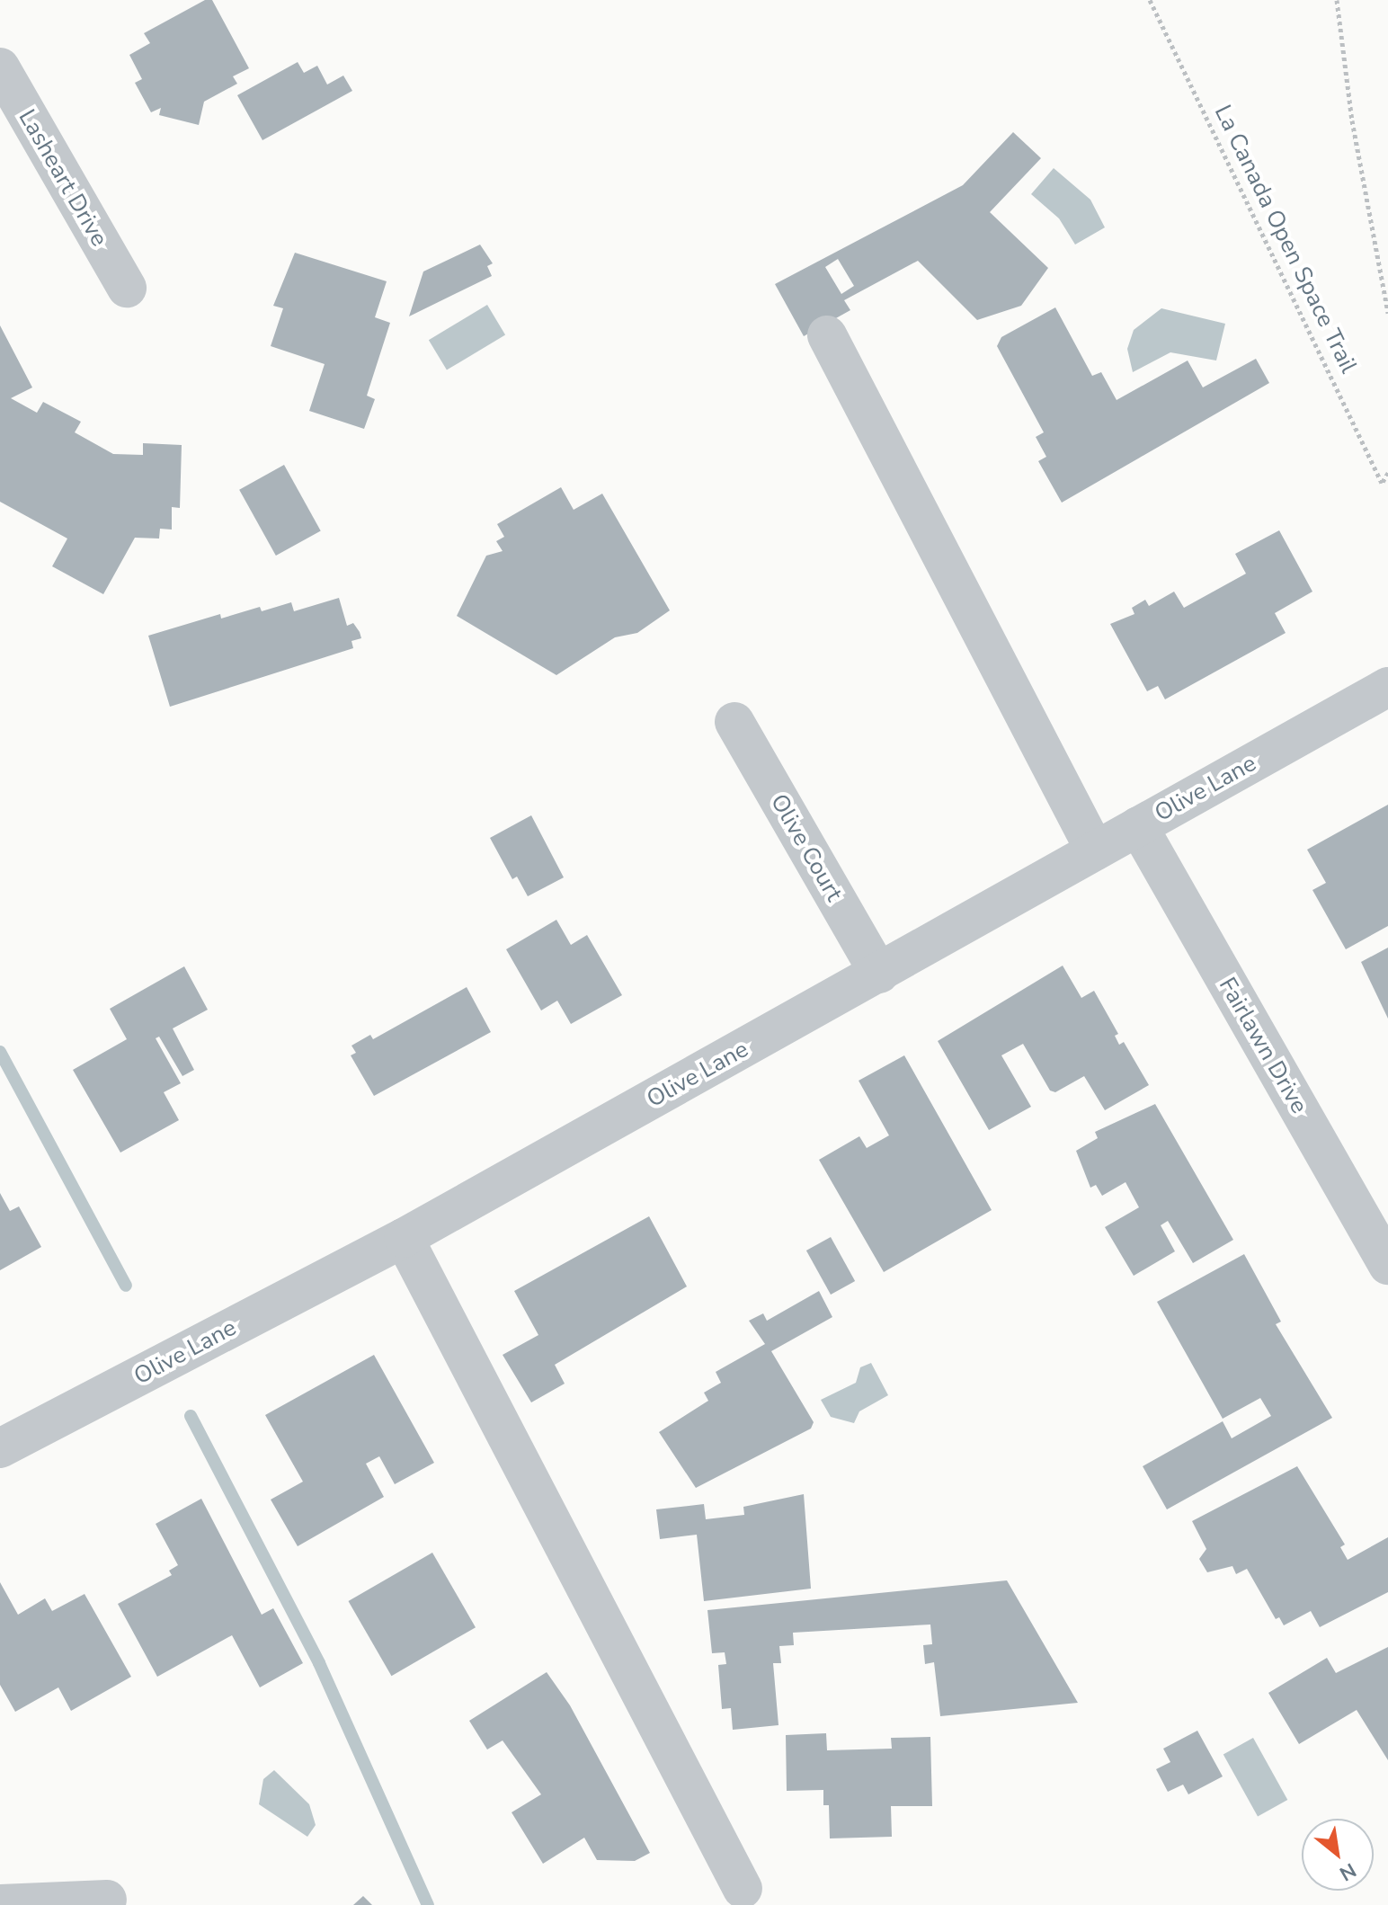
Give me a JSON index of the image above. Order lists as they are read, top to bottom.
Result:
{
  "streets": {
    "street": [
      "Lasheart Drive",
      "Olive Lane",
      "Olive Court",
      "Fairlawn Drive"
    ],
    "path": ["La Canada Open Space Trail"]
  },
  "crossings": [
    ["Olive Lane", "Olive Court"],
    ["Olive Lane", "Fairlawn Drive"]
  ],
  "north": "bottom right"
}
